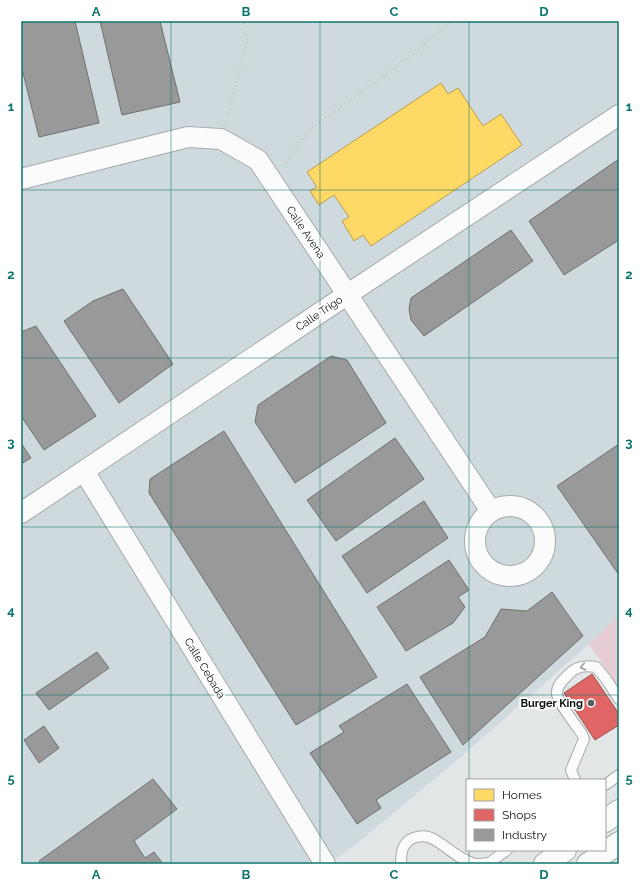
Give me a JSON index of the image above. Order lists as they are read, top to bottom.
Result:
{
  "streets": {
    "street": ["Calle Avena", "Calle Trigo", "Calle Cebada"]
  },
  "crossings": [
    ["Calle Avena", "Calle Trigo"],
    ["Calle Trigo", "Calle Cebada"]
  ],
  "places": ["Burger King"],
  "legend": ["Homes", "Shops", "Industry"],
  "grid": {
    "columns": [
      "A",
      "B",
      "C",
      "D"
    ],
    "rows": [
      "1",
      "2",
      "3",
      "4",
      "5"
    ]
  }
}
